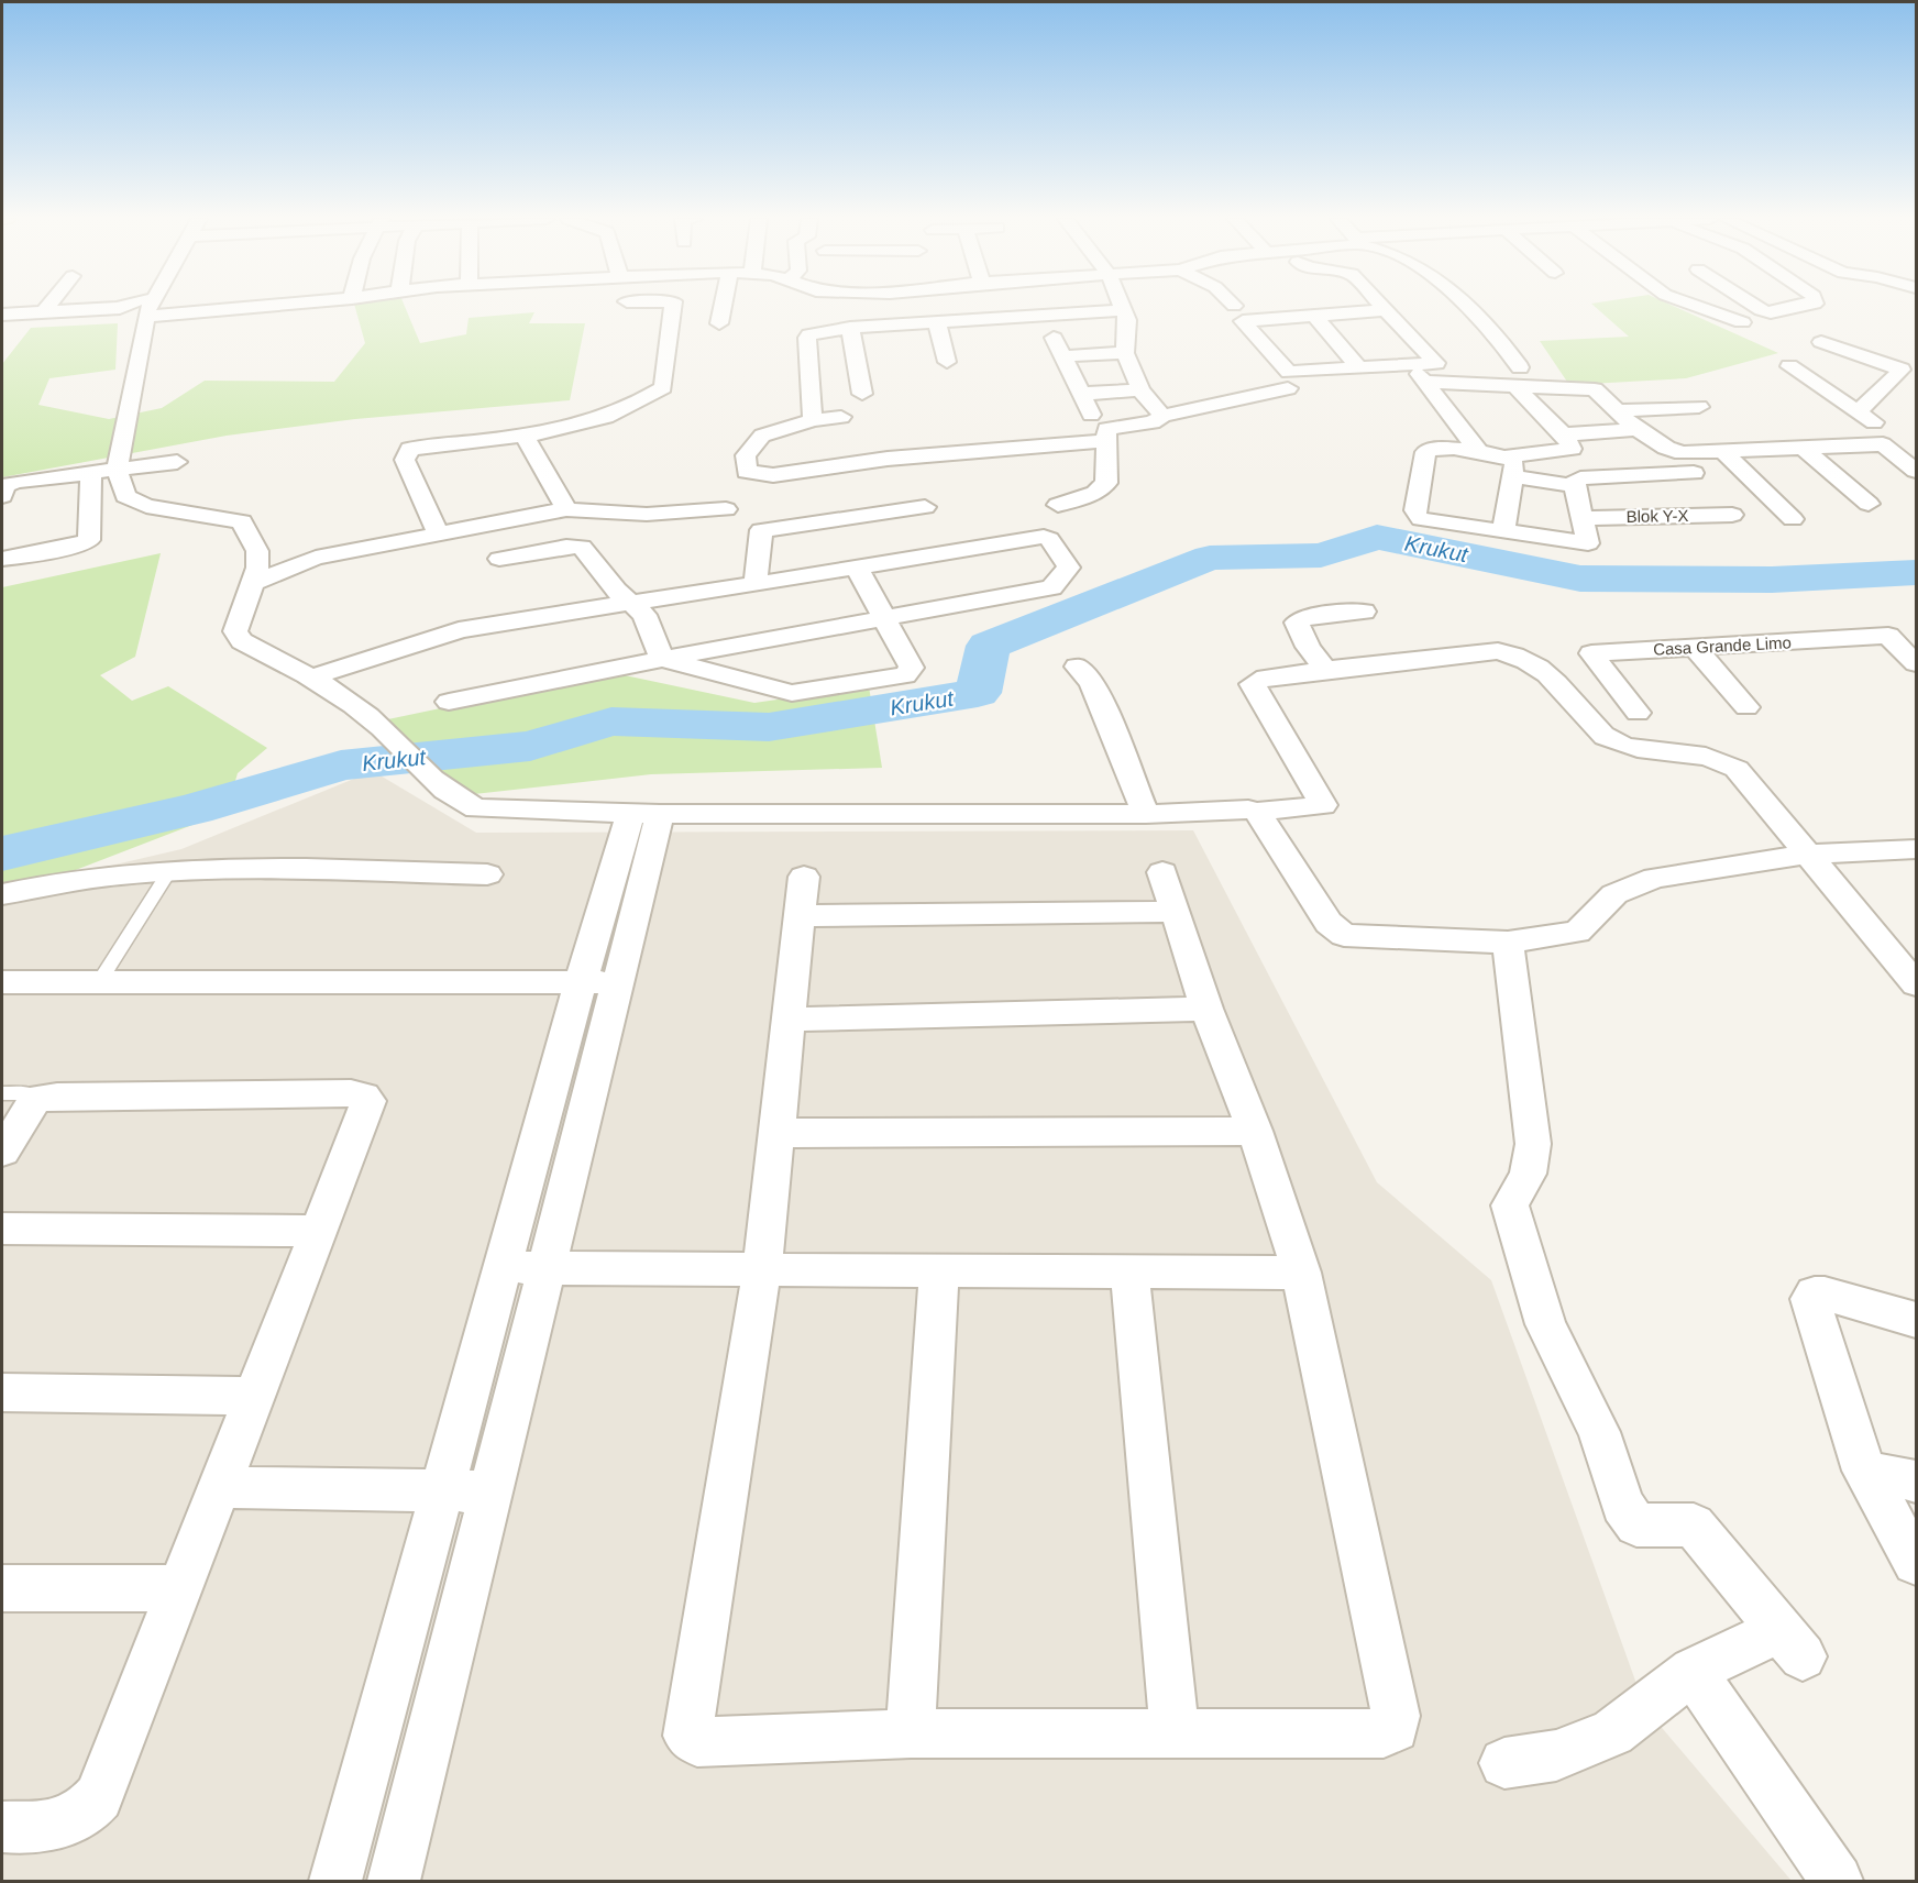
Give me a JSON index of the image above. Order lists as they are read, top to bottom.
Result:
{
  "streets": {
    "street": ["Blok Y-X", "Casa Grande Limo"]
  },
  "water": ["Krukut"]
}
